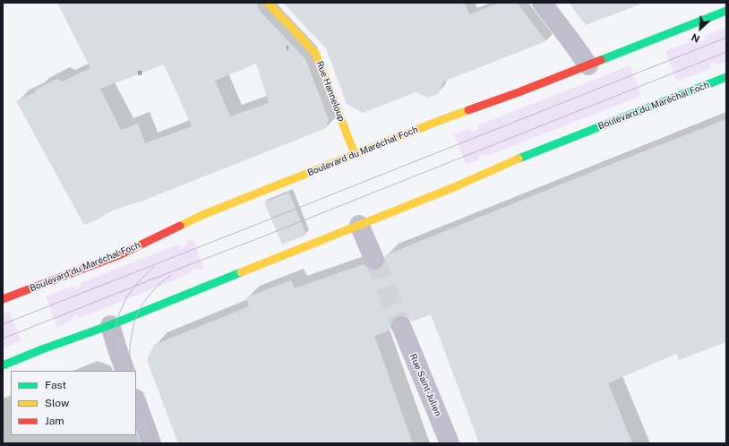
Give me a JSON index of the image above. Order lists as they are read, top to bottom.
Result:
{
  "streets": {
    "main road": ["Rue Hanneloup", "Boulevard du Maréchal Foch"],
    "street": ["Rue Saint-Julien"]
  },
  "crossings": [
    ["Rue Hanneloup", "Boulevard du Maréchal Foch"]
  ],
  "house_numbers": ["1", "9"],
  "legend": ["Fast", "Slow", "Jam"],
  "north": "bottom left"
}
